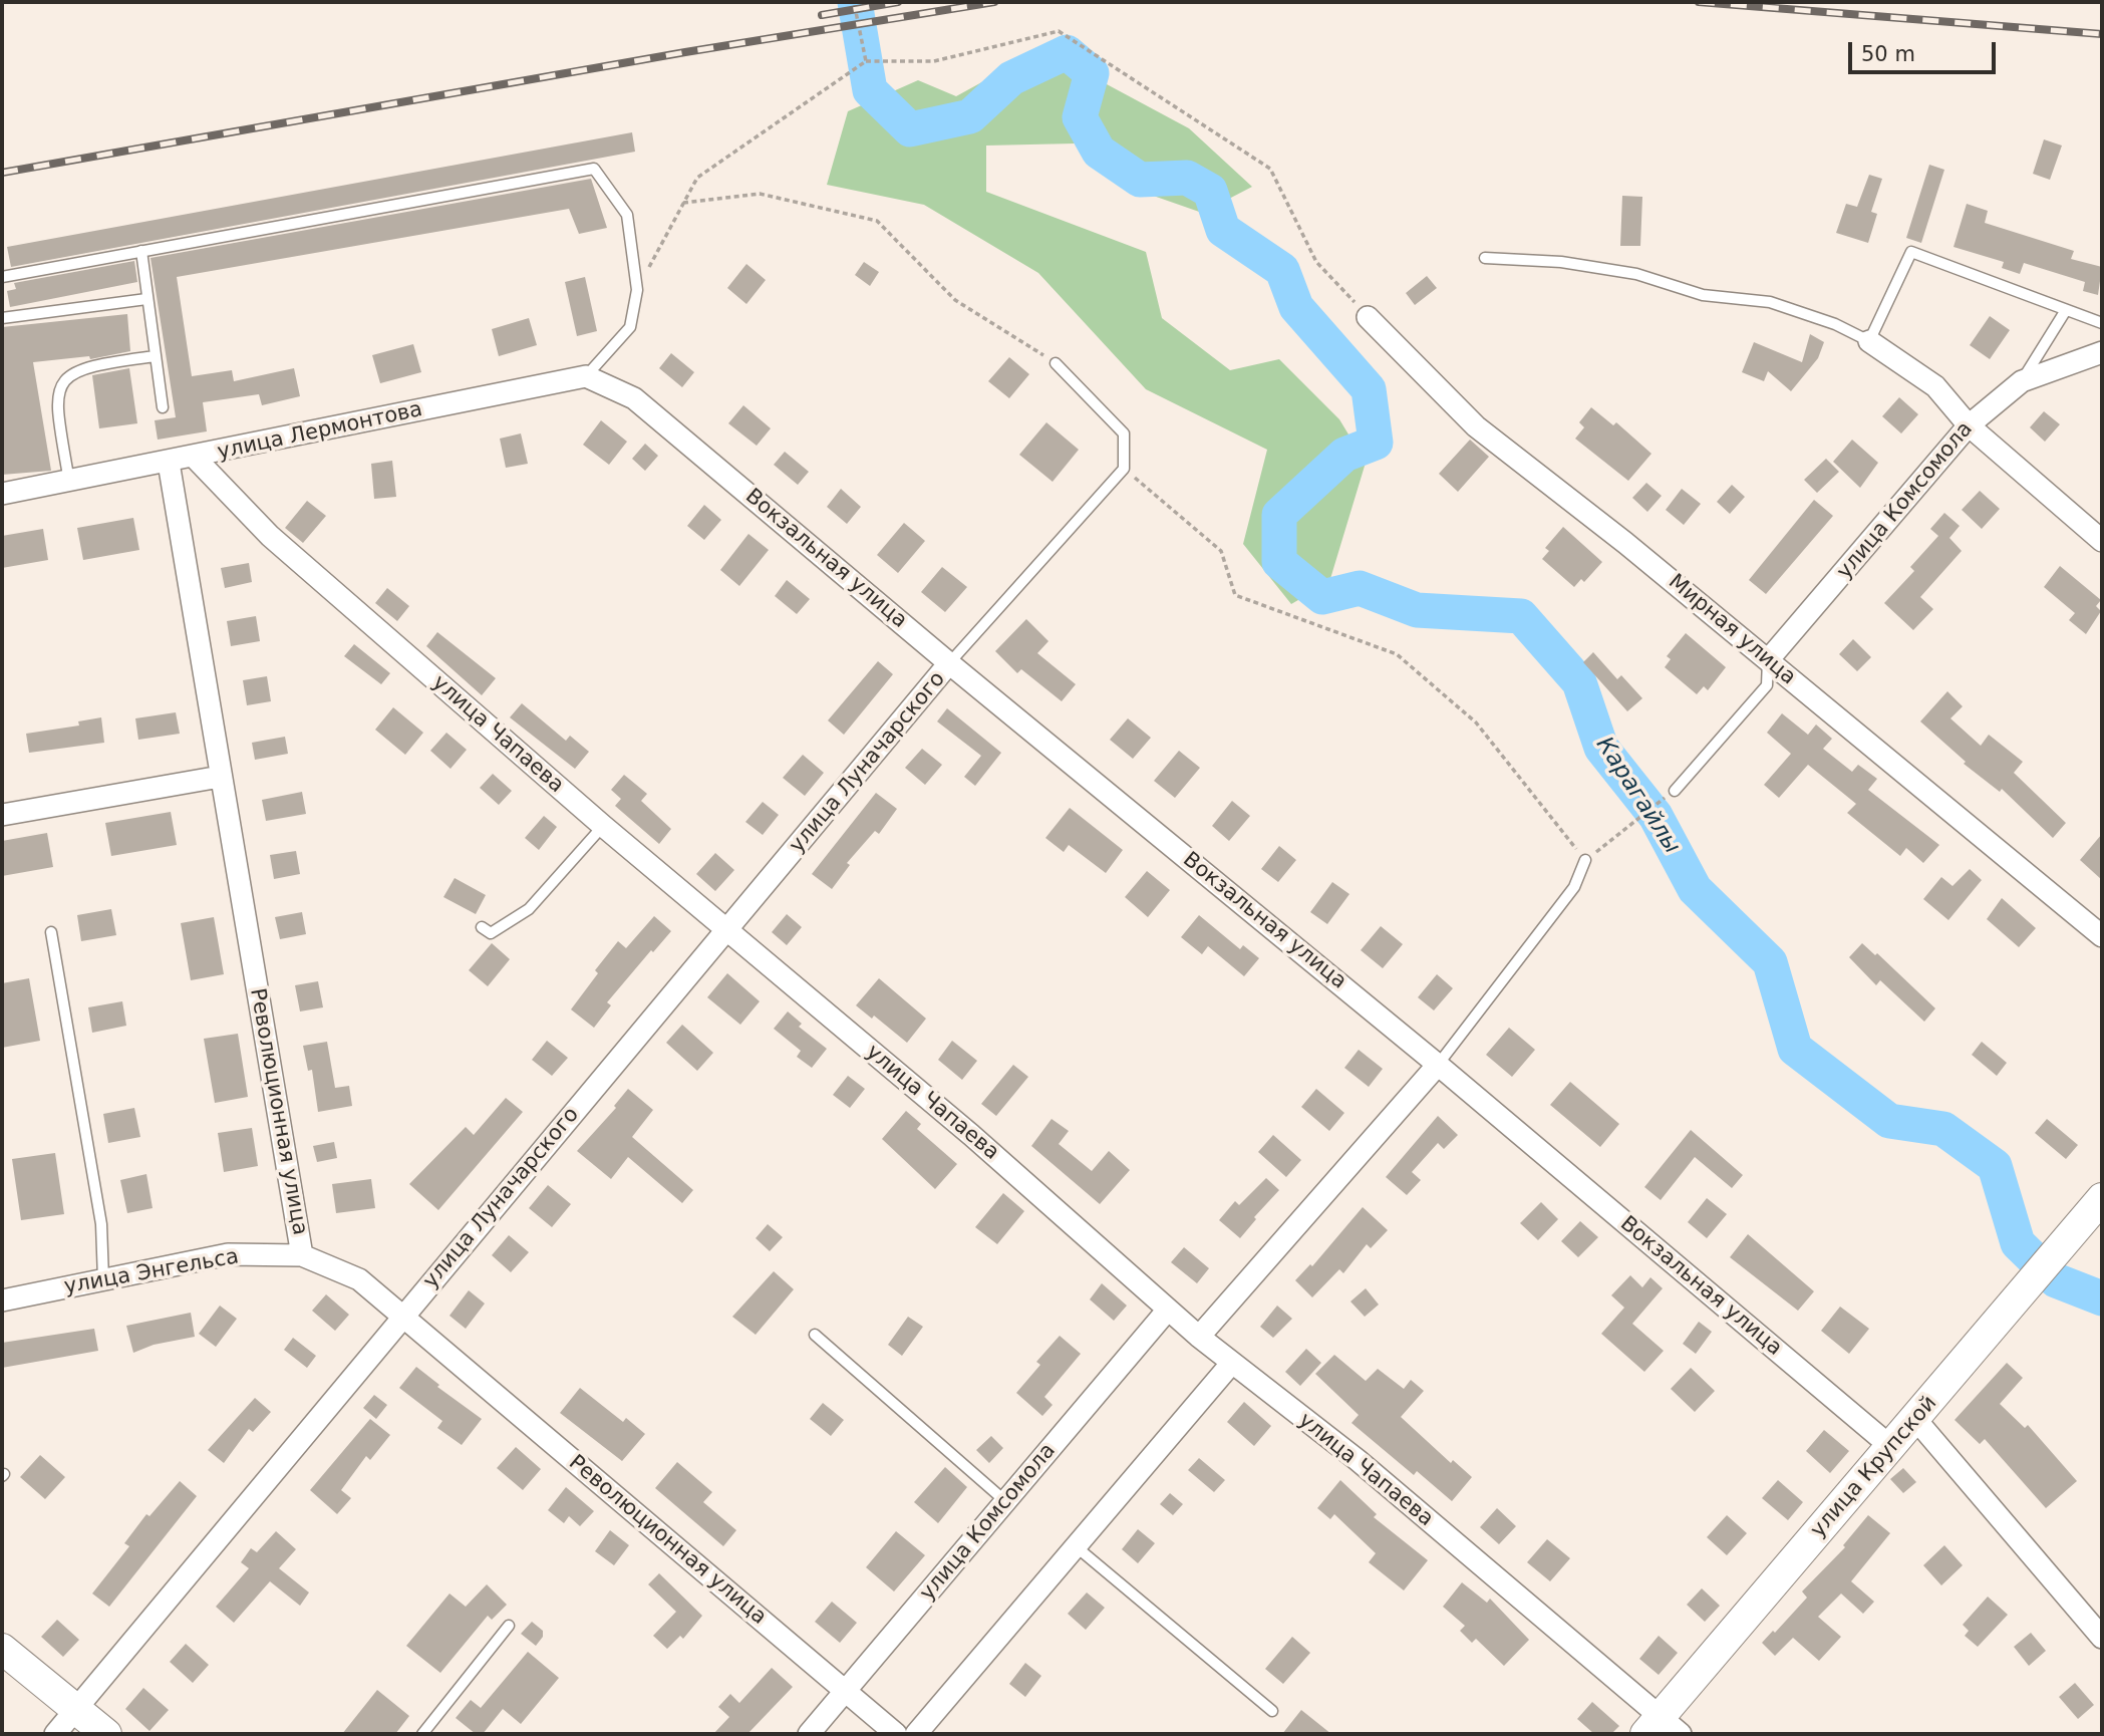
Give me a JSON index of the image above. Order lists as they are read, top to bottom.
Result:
{
  "streets": {
    "main road": ["улица Крупской"],
    "street": [
      "улица Лермонтова",
      "улица Комсомола",
      "Вокзальная улица",
      "Мирная улица",
      "улица Чапаева",
      "улица Луначарского",
      "Революционная улица",
      "улица Энгельса"
    ]
  },
  "crossings": [
    ["улица Лермонтова", "Вокзальная улица"],
    ["улица Лермонтова", "улица Чапаева"],
    ["улица Лермонтова", "Революционная улица"],
    ["улица Комсомола", "Мирная улица"],
    ["улица Комсомола", "улица Чапаева"],
    ["улица Комсомола", "Революционная улица"],
    ["Вокзальная улица", "улица Луначарского"],
    ["Вокзальная улица", "улица Крупской"],
    ["улица Чапаева", "улица Луначарского"],
    ["улица Чапаева", "улица Крупской"],
    ["улица Луначарского", "Революционная улица"],
    ["Революционная улица", "улица Энгельса"]
  ],
  "water": ["Карагайлы"],
  "scale_bar": "50 m"
}
